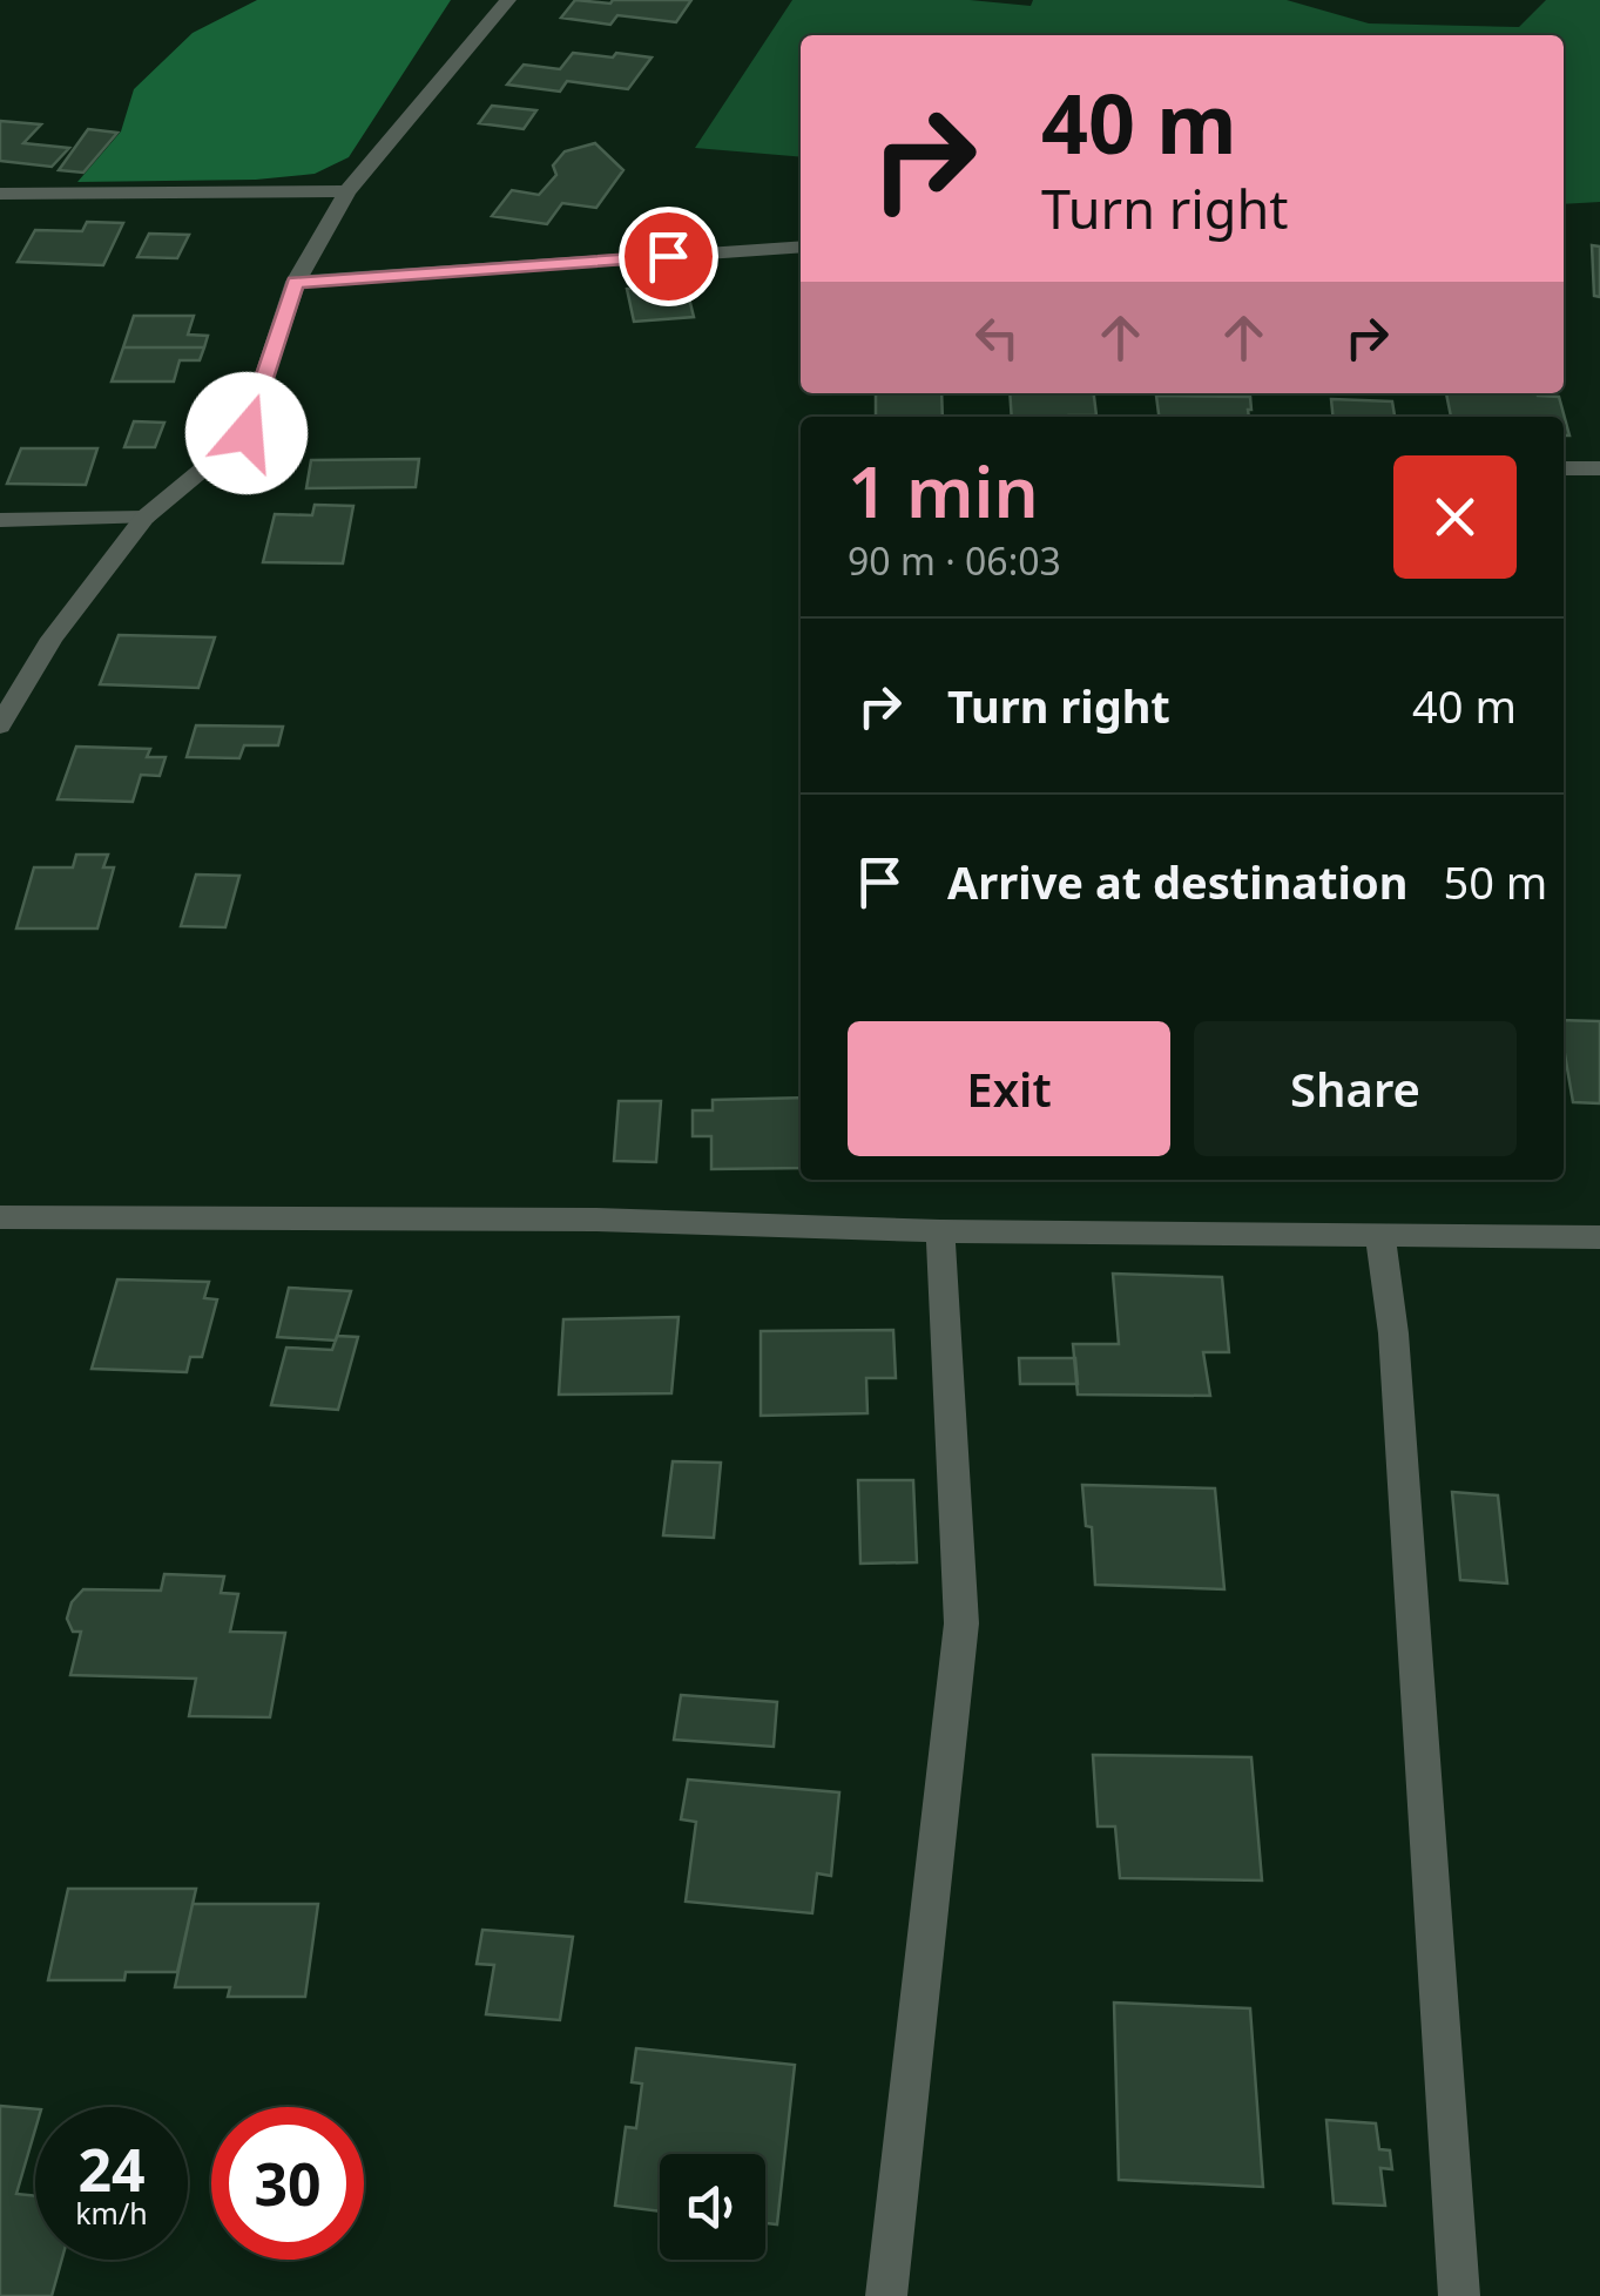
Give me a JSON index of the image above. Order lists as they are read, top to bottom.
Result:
{
  "page": {
    "turn": ["40 m", "Turn right"],
    "heading": ["1 min", "90 m · 06:03"],
    "list": [
      {
        "name": "Turn right",
        "value": "40 m"
      },
      {
        "name": "Arrive at destination",
        "value": "50 m"
      }
    ],
    "buttons": ["Exit", "Share"],
    "speed": "24 km/h",
    "limit": "30"
  }
}
